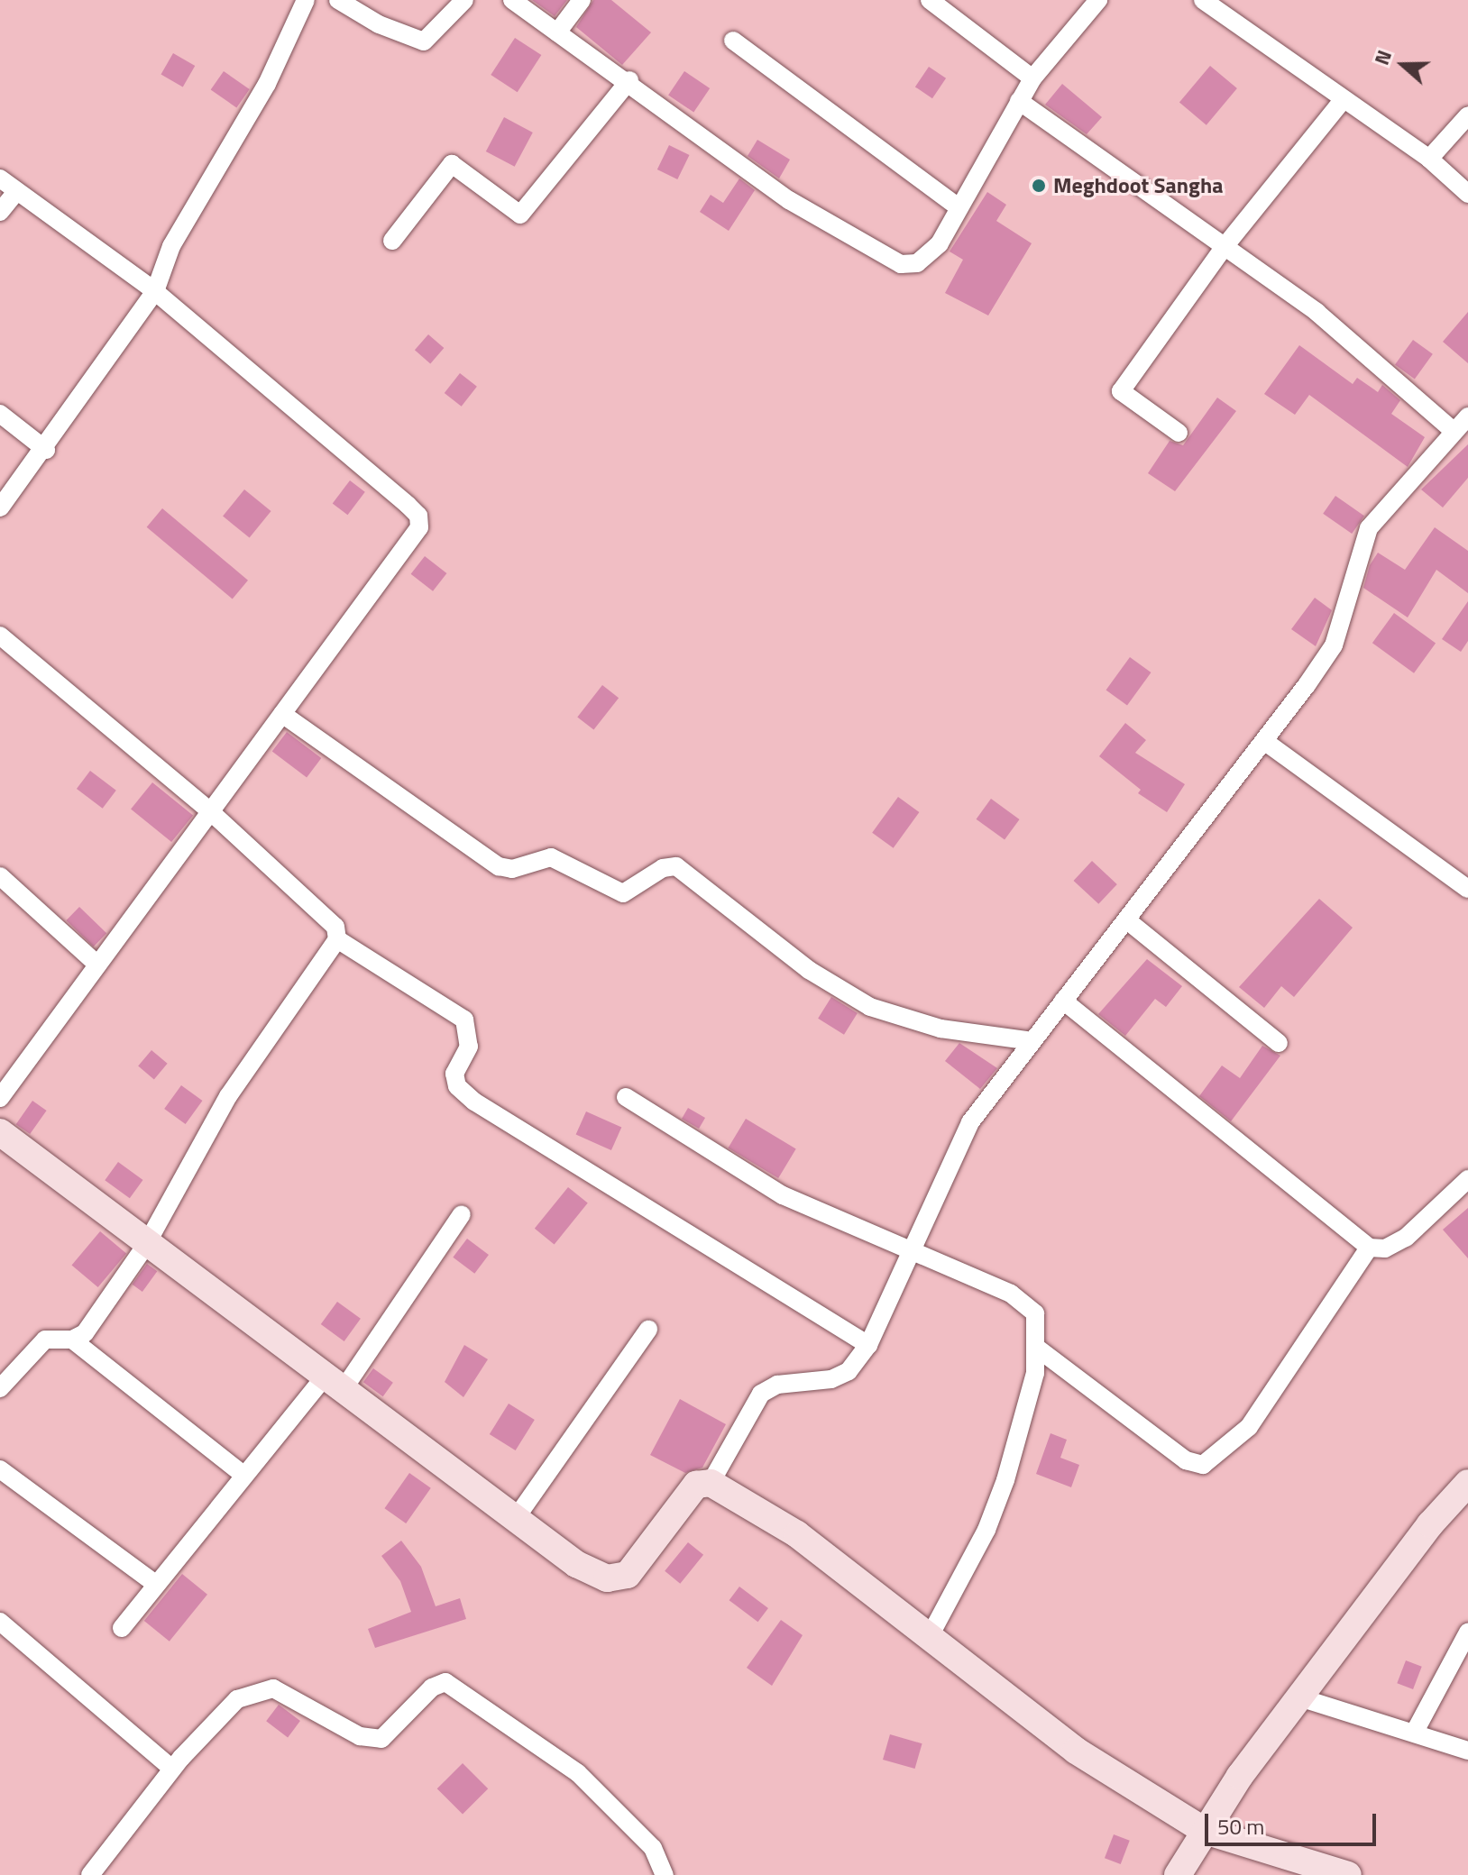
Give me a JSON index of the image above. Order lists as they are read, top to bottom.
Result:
{
  "places": ["Meghdoot Sangha"],
  "scale_bar": "50 m",
  "north": "left"
}
